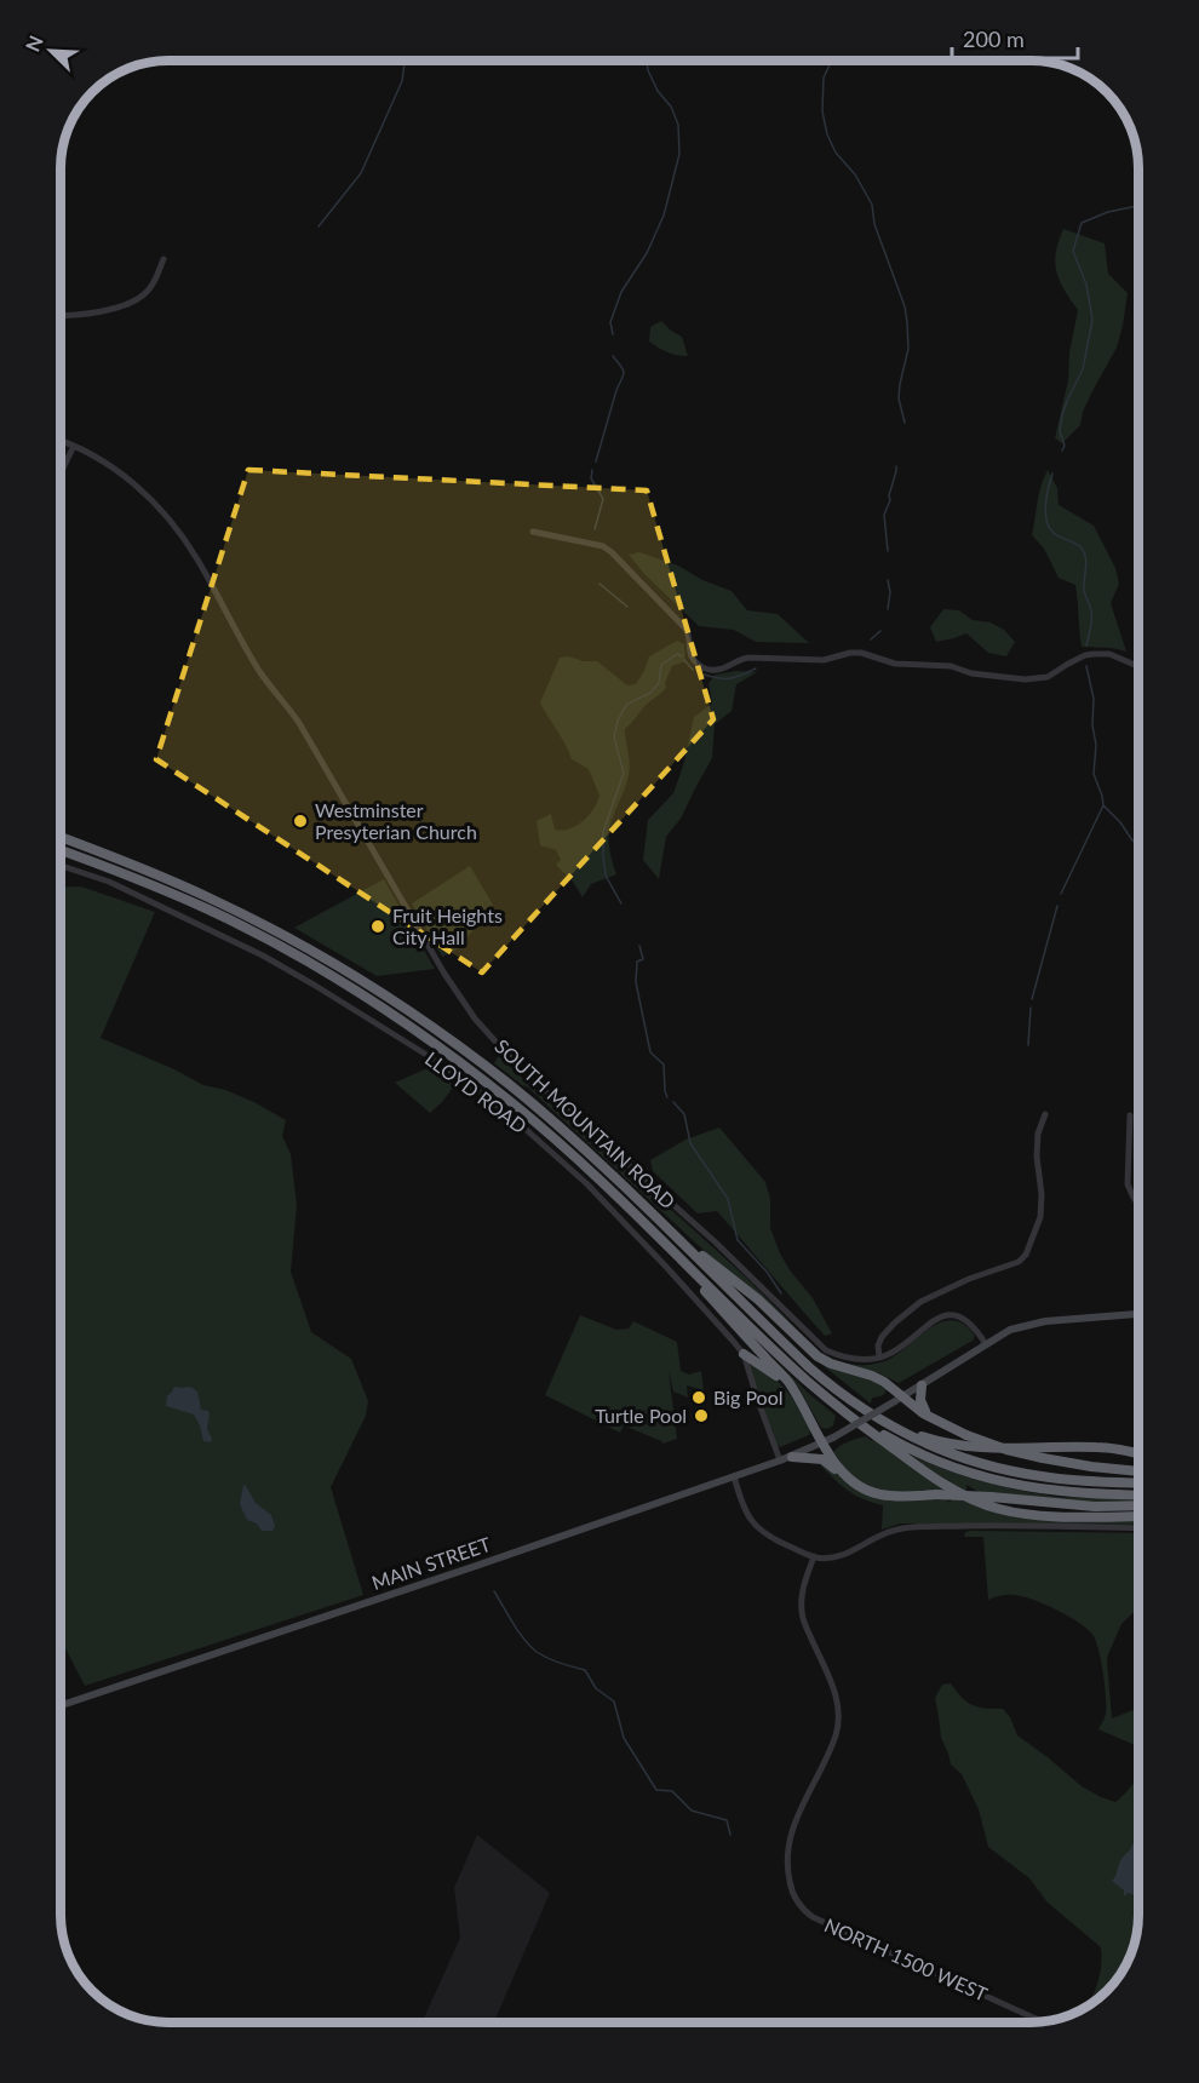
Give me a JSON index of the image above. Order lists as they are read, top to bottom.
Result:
{
  "streets": {
    "main road": ["MAIN STREET"],
    "street": ["LLOYD ROAD", "SOUTH MOUNTAIN ROAD", "NORTH 1500 WEST"]
  },
  "crossings": [
    ["LLOYD ROAD", "MAIN STREET"]
  ],
  "places": [
    "Westminster Presyterian Church",
    "Fruit Heights City Hall",
    "Big Pool",
    "Turtle Pool"
  ],
  "scale_bar": "200 m",
  "north": "top left"
}
